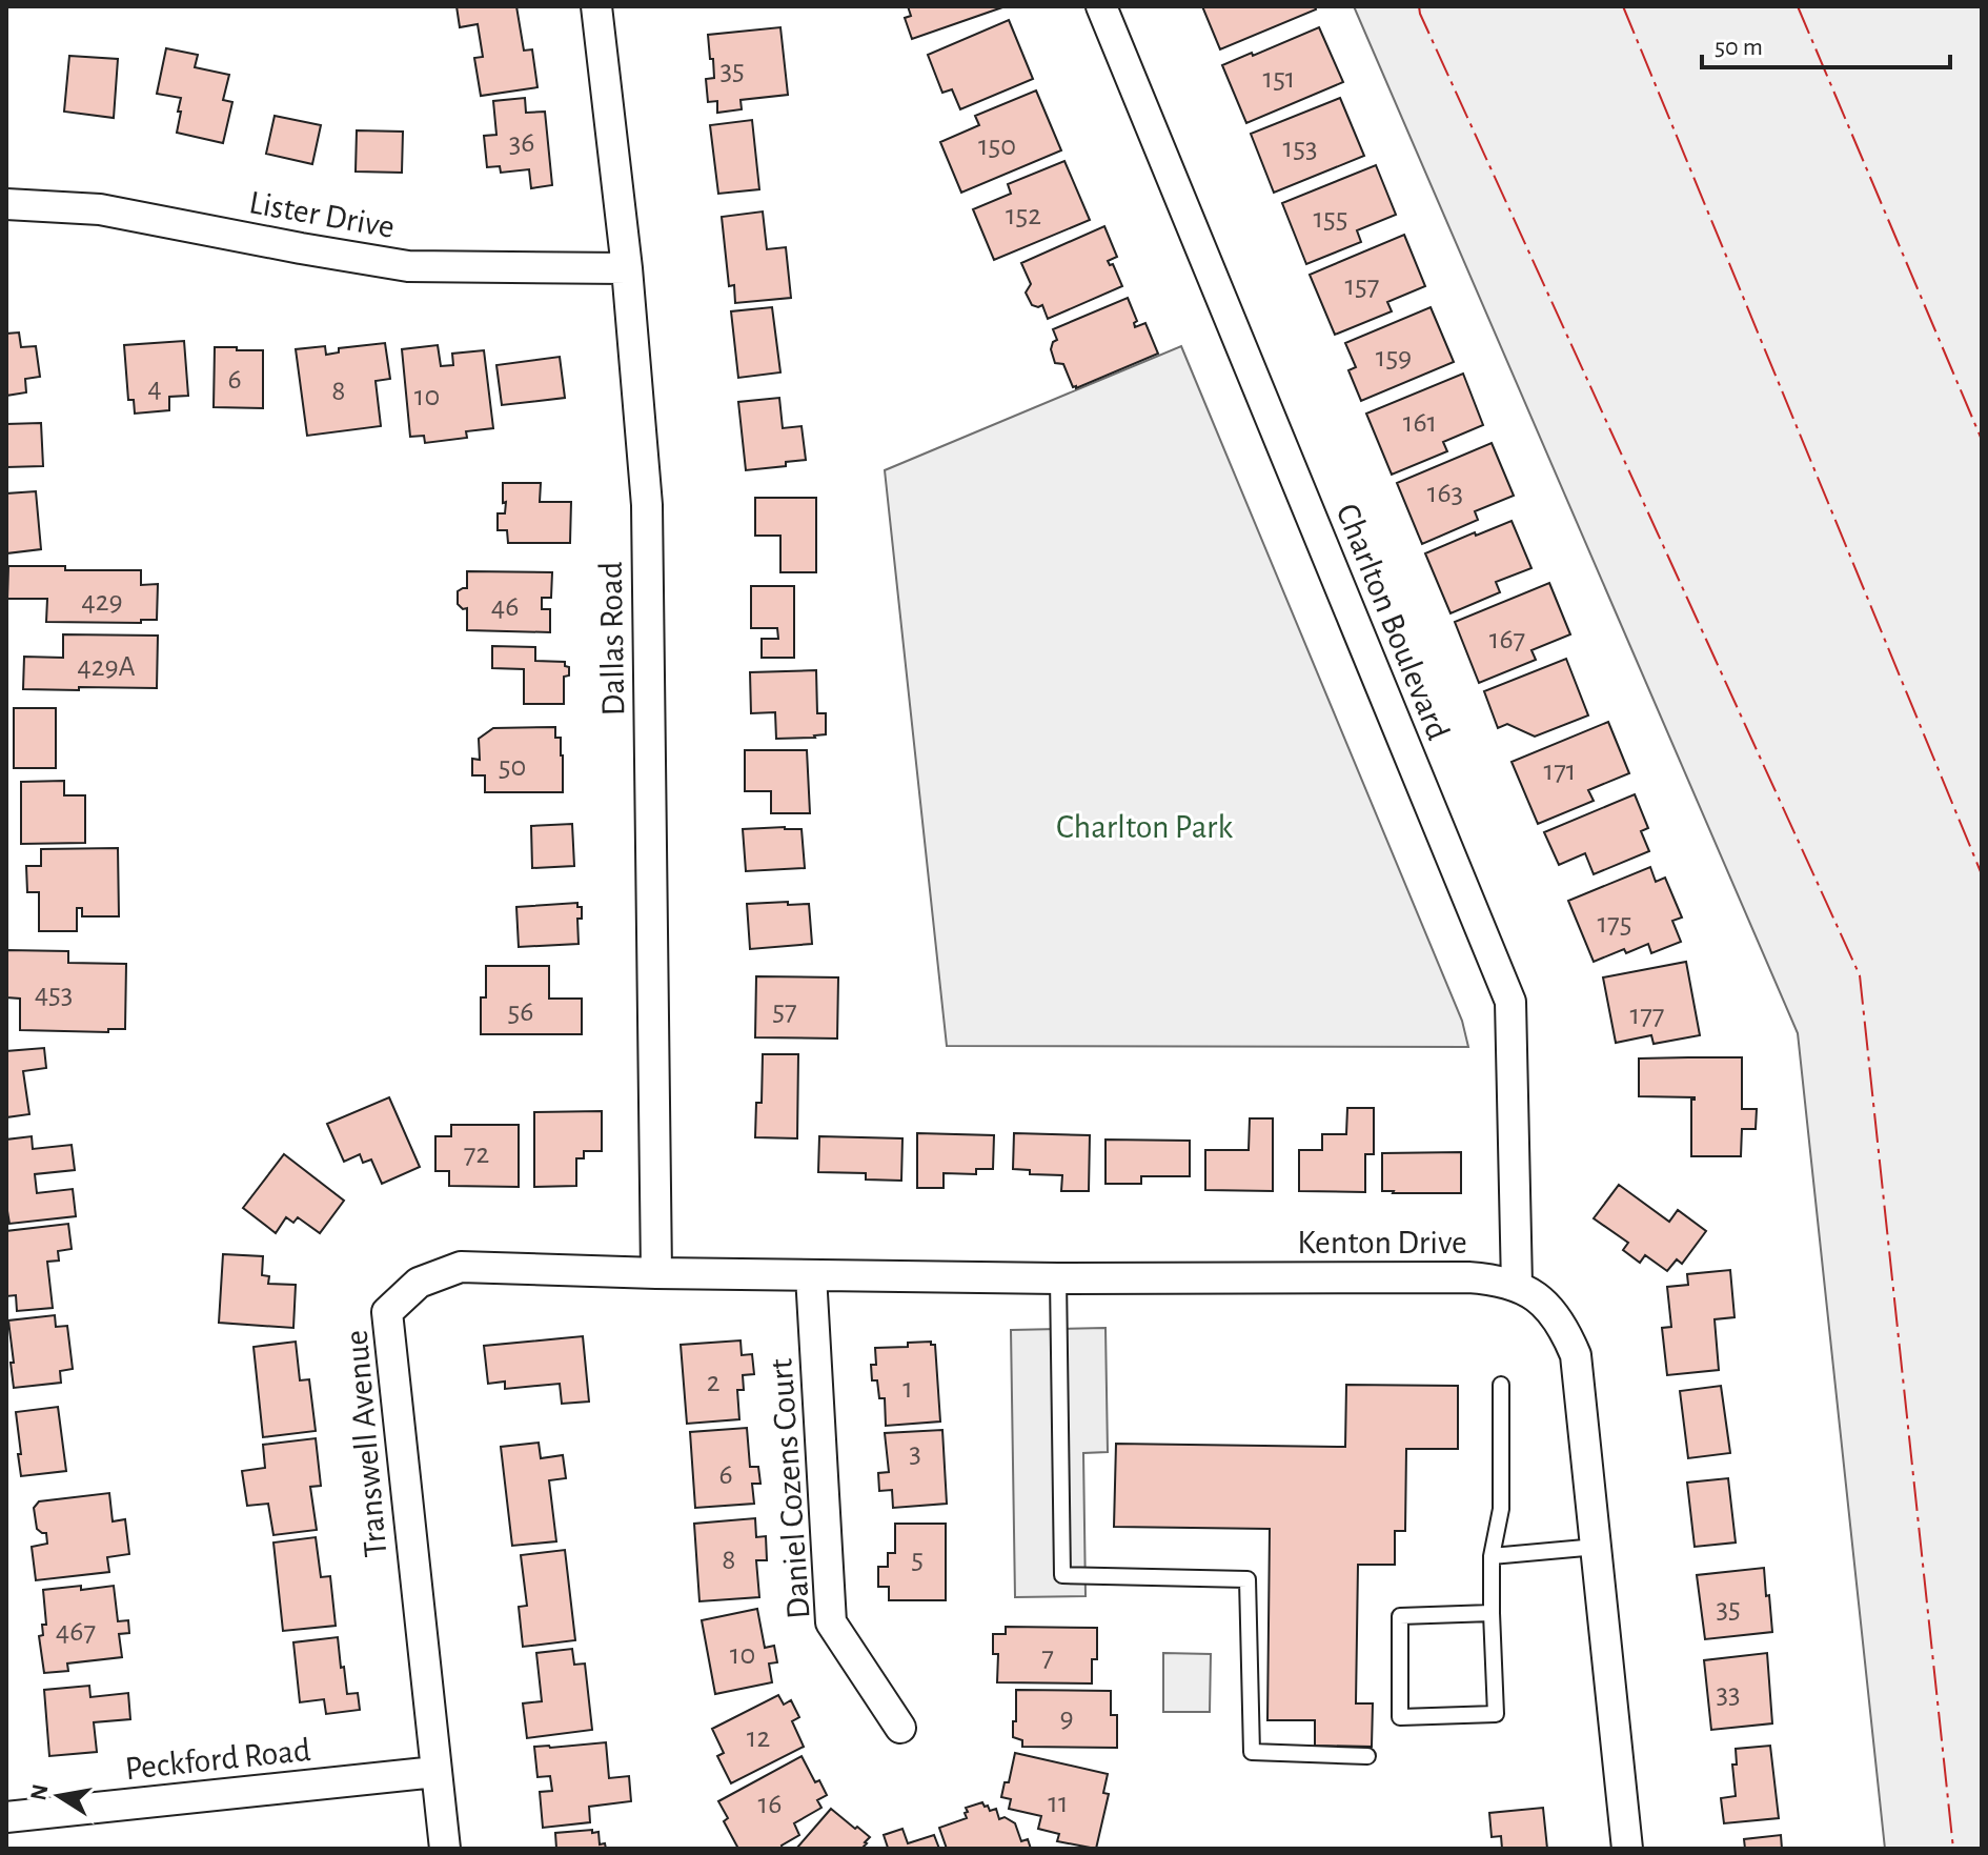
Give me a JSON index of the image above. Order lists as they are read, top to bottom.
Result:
{
  "streets": {
    "street": [
      "Lister Drive",
      "Charlton Boulevard",
      "Dallas Road",
      "Kenton Drive",
      "Transwell Avenue",
      "Daniel Cozens Court",
      "Peckford Road"
    ]
  },
  "crossings": [
    ["Lister Drive", "Dallas Road"],
    ["Charlton Boulevard", "Kenton Drive"],
    ["Dallas Road", "Kenton Drive"],
    ["Dallas Road", "Transwell Avenue"],
    ["Kenton Drive", "Transwell Avenue"],
    ["Kenton Drive", "Daniel Cozens Court"],
    ["Transwell Avenue", "Peckford Road"]
  ],
  "parks": ["Charlton Park"],
  "house_numbers": [
    "35",
    "151",
    "36",
    "150",
    "153",
    "152",
    "155",
    "157",
    "159",
    "6",
    "4",
    "8",
    "10",
    "161",
    "163",
    "429",
    "46",
    "167",
    "429A",
    "50",
    "171",
    "175",
    "453",
    "57",
    "56",
    "177",
    "72",
    "2",
    "1",
    "3",
    "6",
    "5",
    "8",
    "35",
    "467",
    "10",
    "7",
    "33",
    "9",
    "12",
    "11",
    "16"
  ],
  "scale_bar": "50 m",
  "north": "left"
}
